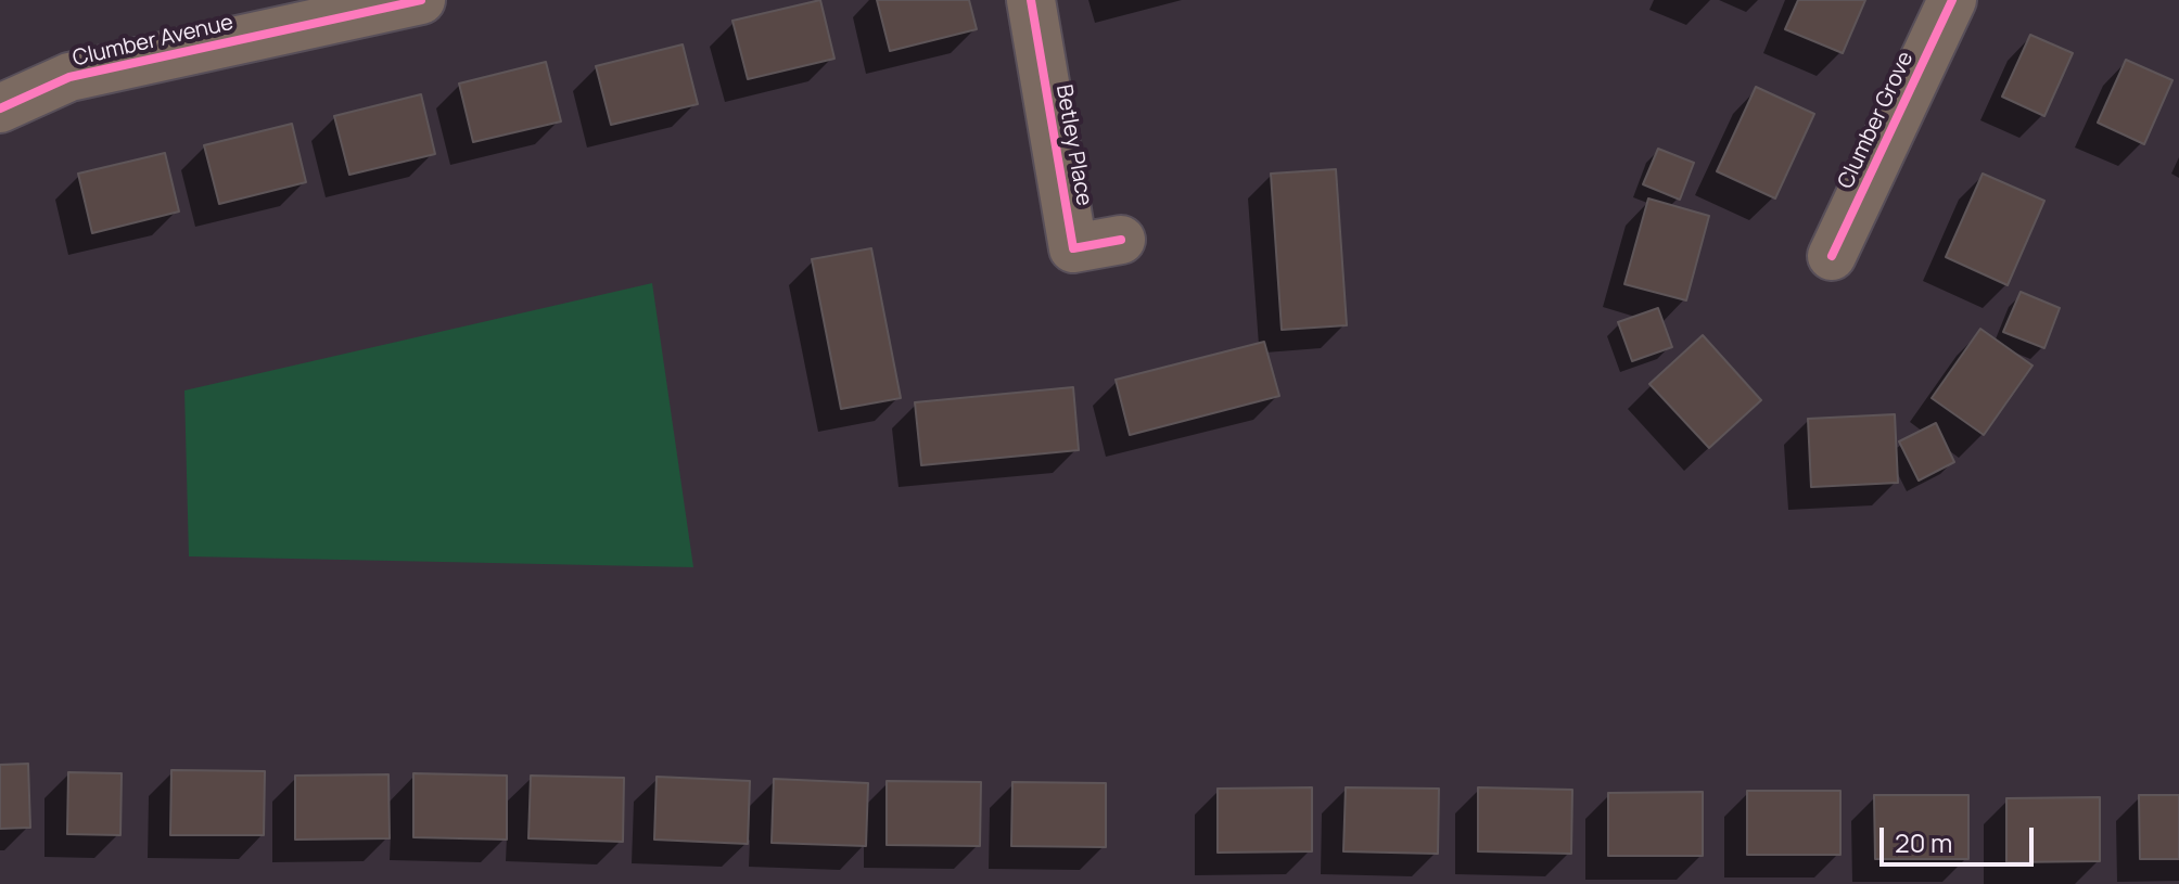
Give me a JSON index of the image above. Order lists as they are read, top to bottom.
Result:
{
  "streets": {
    "street": ["Clumber Avenue", "Clumber Grove", "Betley Place"]
  },
  "scale_bar": "20 m"
}
